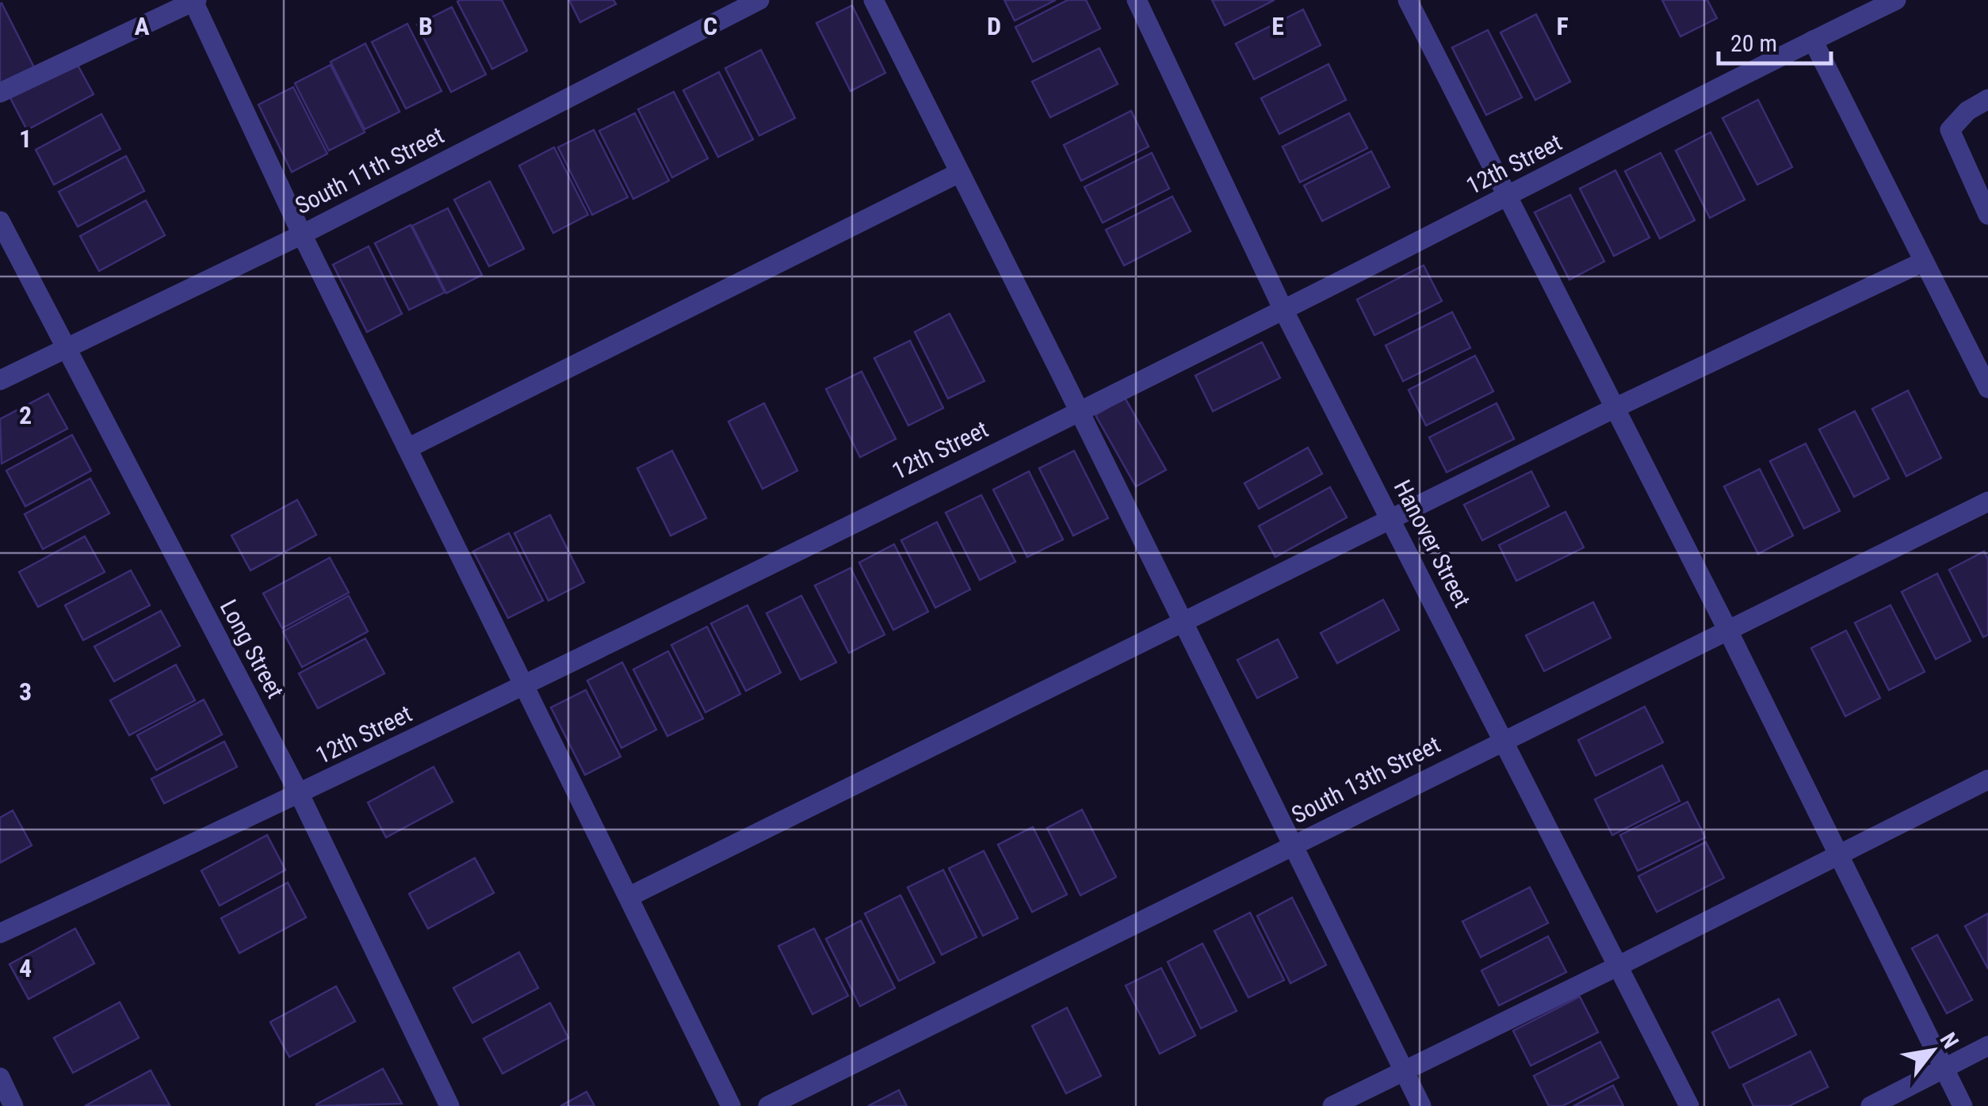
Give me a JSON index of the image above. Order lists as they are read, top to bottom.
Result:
{
  "streets": {
    "street": [
      "12th Street",
      "South 11th Street",
      "Hanover Street",
      "Long Street",
      "South 13th Street"
    ]
  },
  "crossings": [
    ["12th Street", "Hanover Street"],
    ["12th Street", "Long Street"],
    ["South 11th Street", "Long Street"],
    ["Hanover Street", "South 13th Street"]
  ],
  "scale_bar": "20 m",
  "north": "top right",
  "grid": {
    "columns": [
      "A",
      "B",
      "C",
      "D",
      "E",
      "F"
    ],
    "rows": [
      "1",
      "2",
      "3",
      "4"
    ]
  }
}
